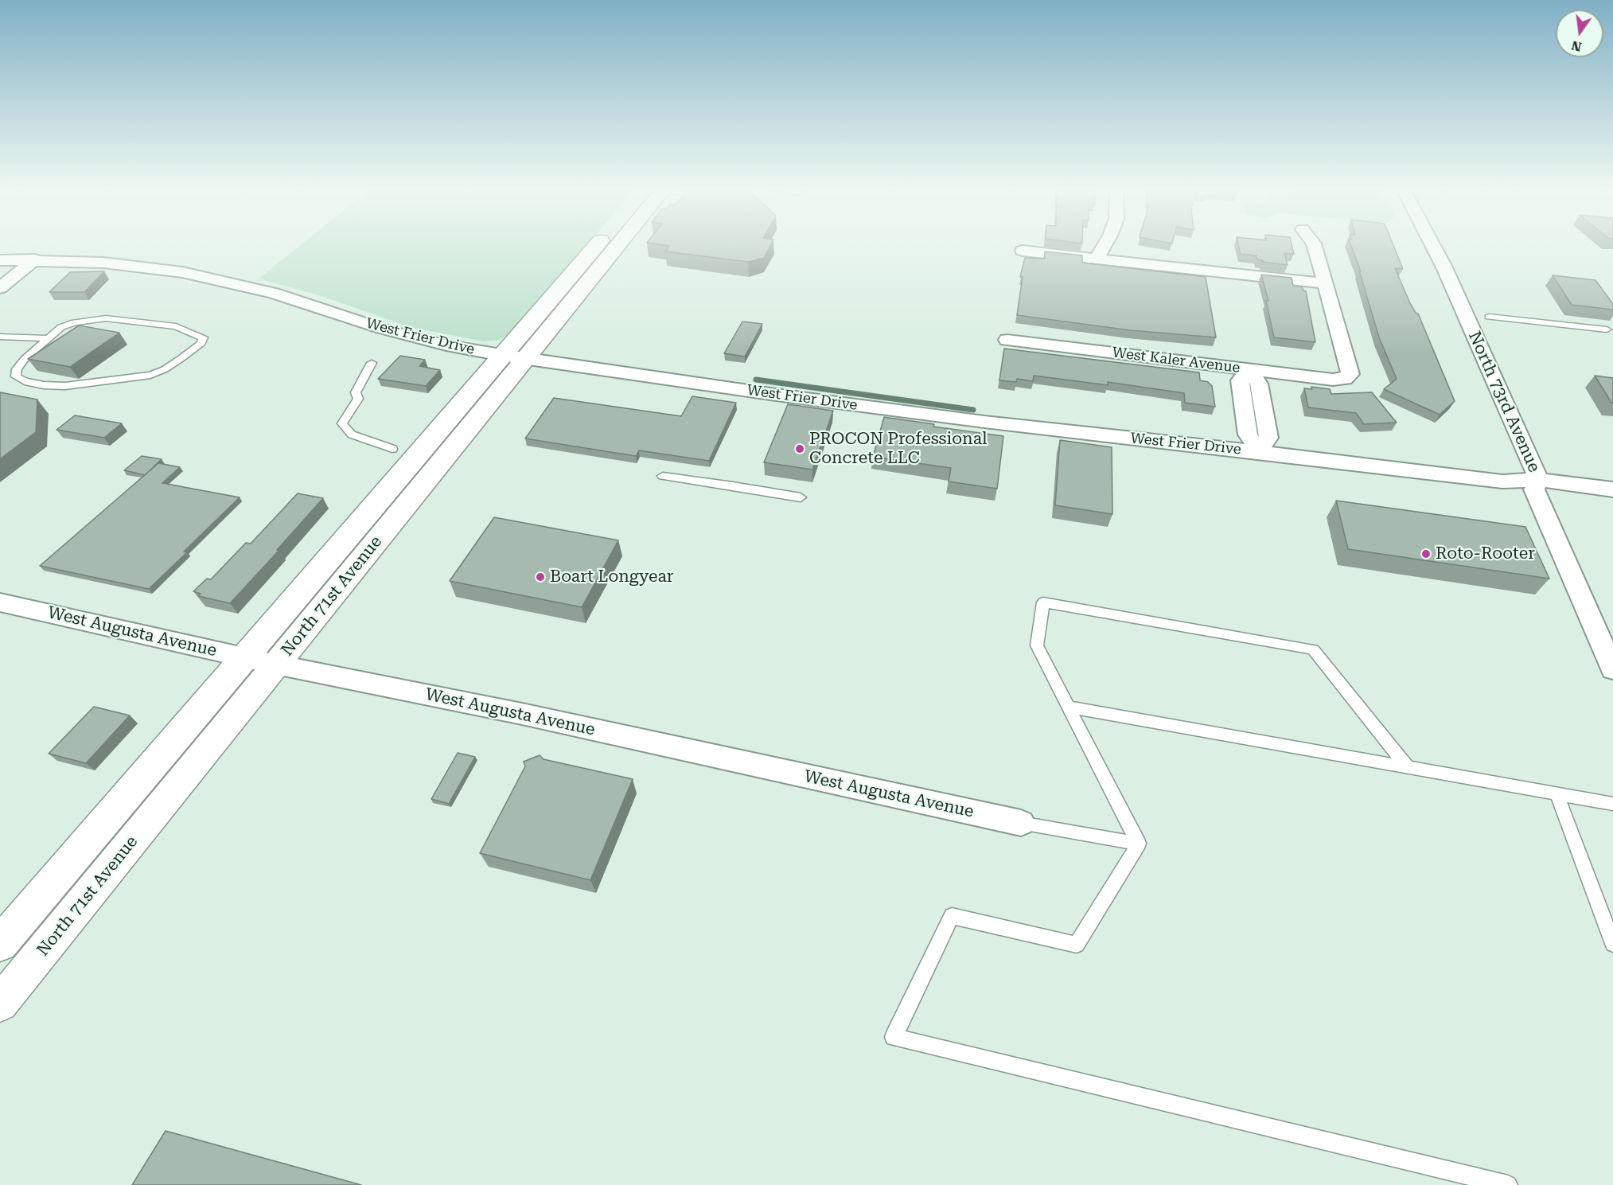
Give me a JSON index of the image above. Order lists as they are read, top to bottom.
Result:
{
  "streets": {
    "street": [
      "West Frier Drive",
      "West Kaler Avenue",
      "North 73rd Avenue",
      "North 71st Avenue",
      "West Augusta Avenue"
    ]
  },
  "crossings": [
    ["West Frier Drive", "North 73rd Avenue"],
    ["West Frier Drive", "North 71st Avenue"],
    ["North 71st Avenue", "West Augusta Avenue"]
  ],
  "places": ["PROCON Professional Concrete LLC", "Roto-Rooter", "Boart Longyear"],
  "north": "bottom"
}
